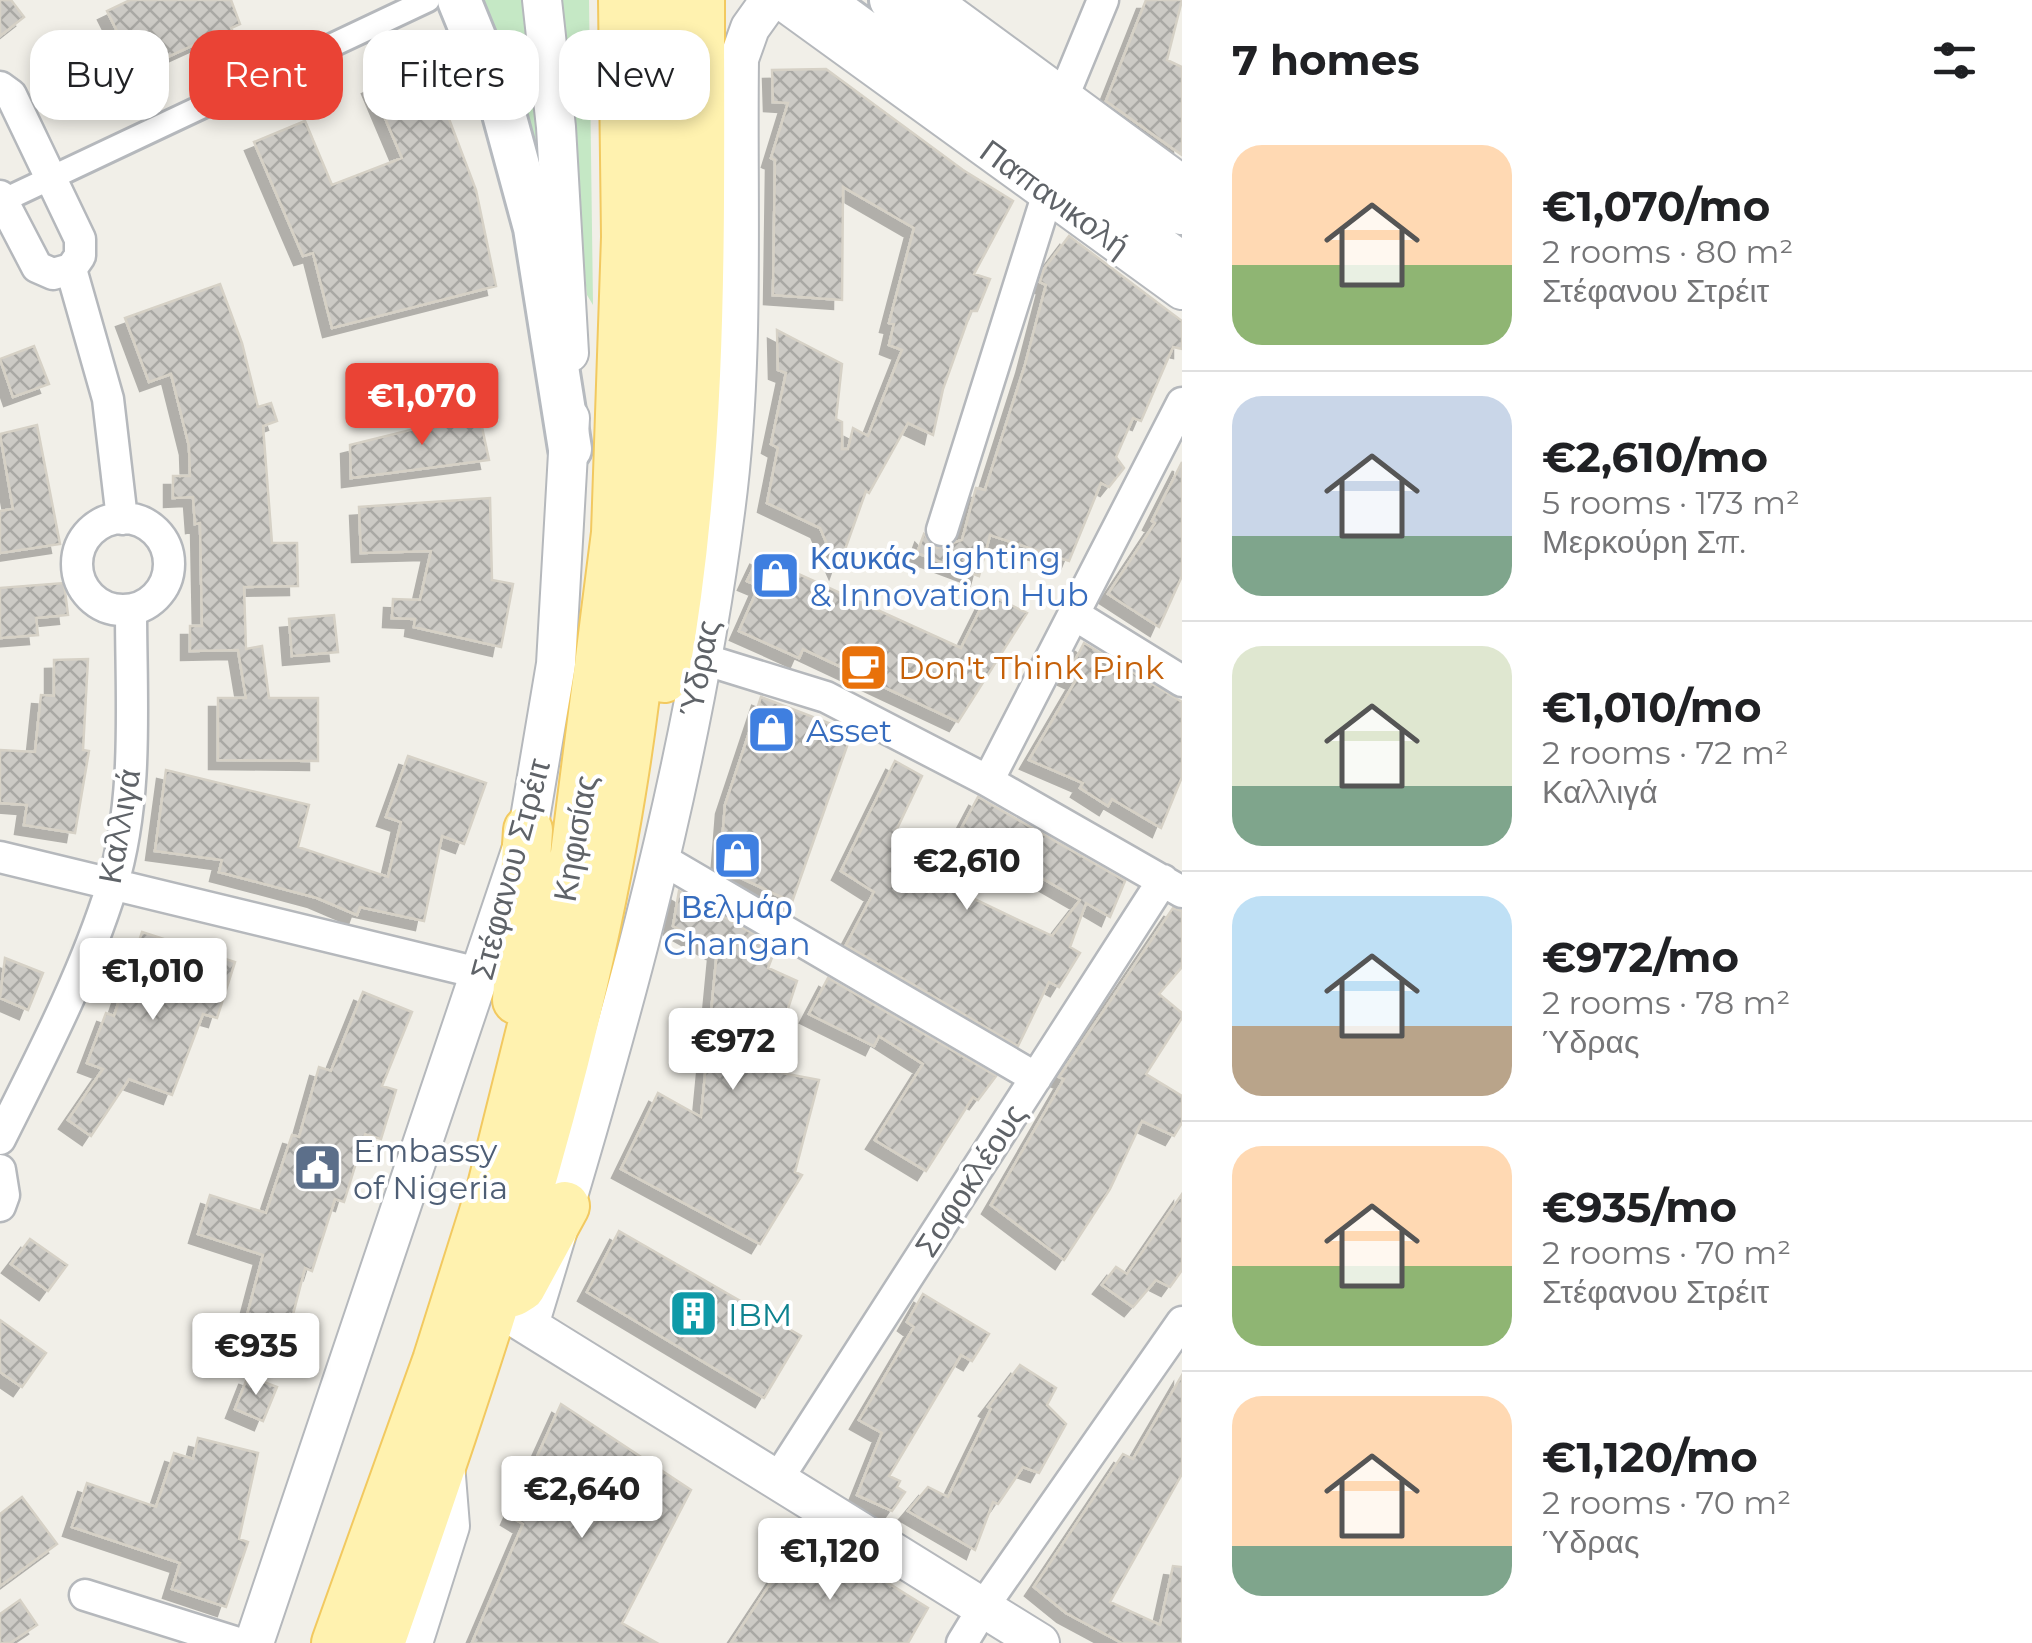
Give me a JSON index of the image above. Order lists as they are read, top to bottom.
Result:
{
  "streets": {
    "main road": ["Παπανικολή", "Κηφισίας"],
    "street": [
      "Ύδρας",
      "Καλλιγά",
      "Στέφανου Στρέιτ",
      "Σοφοκλέους"
    ]
  },
  "places": {
    "shop": ["Καυκάς Lighting & Innovation Hub", "Asset", "Βελμάρ Changan"],
    "cafe": ["Don't Think Pink"],
    "public building": ["Embassy of Nigeria"],
    "building": ["IBM"]
  },
  "page": {
    "heading": "7 homes",
    "chip": [
      "Buy",
      "Rent",
      "Filters",
      "New"
    ],
    "list": [
      {
        "name": "€1,070/mo",
        "note": "2 rooms · 80 m² · Στέφανου Στρέιτ"
      },
      {
        "name": "€2,610/mo",
        "note": "5 rooms · 173 m² · Μερκούρη Σπ."
      },
      {
        "name": "€1,010/mo",
        "note": "2 rooms · 72 m² · Καλλιγά"
      },
      {
        "name": "€972/mo",
        "note": "2 rooms · 78 m² · Ύδρας"
      },
      {
        "name": "€935/mo",
        "note": "2 rooms · 70 m² · Στέφανου Στρέιτ"
      },
      {
        "name": "€1,120/mo",
        "note": "2 rooms · 70 m² · Ύδρας"
      }
    ],
    "price": [
      "€1,070",
      "€2,610",
      "€1,010",
      "€972",
      "€935",
      "€2,640",
      "€1,120"
    ]
  }
}
